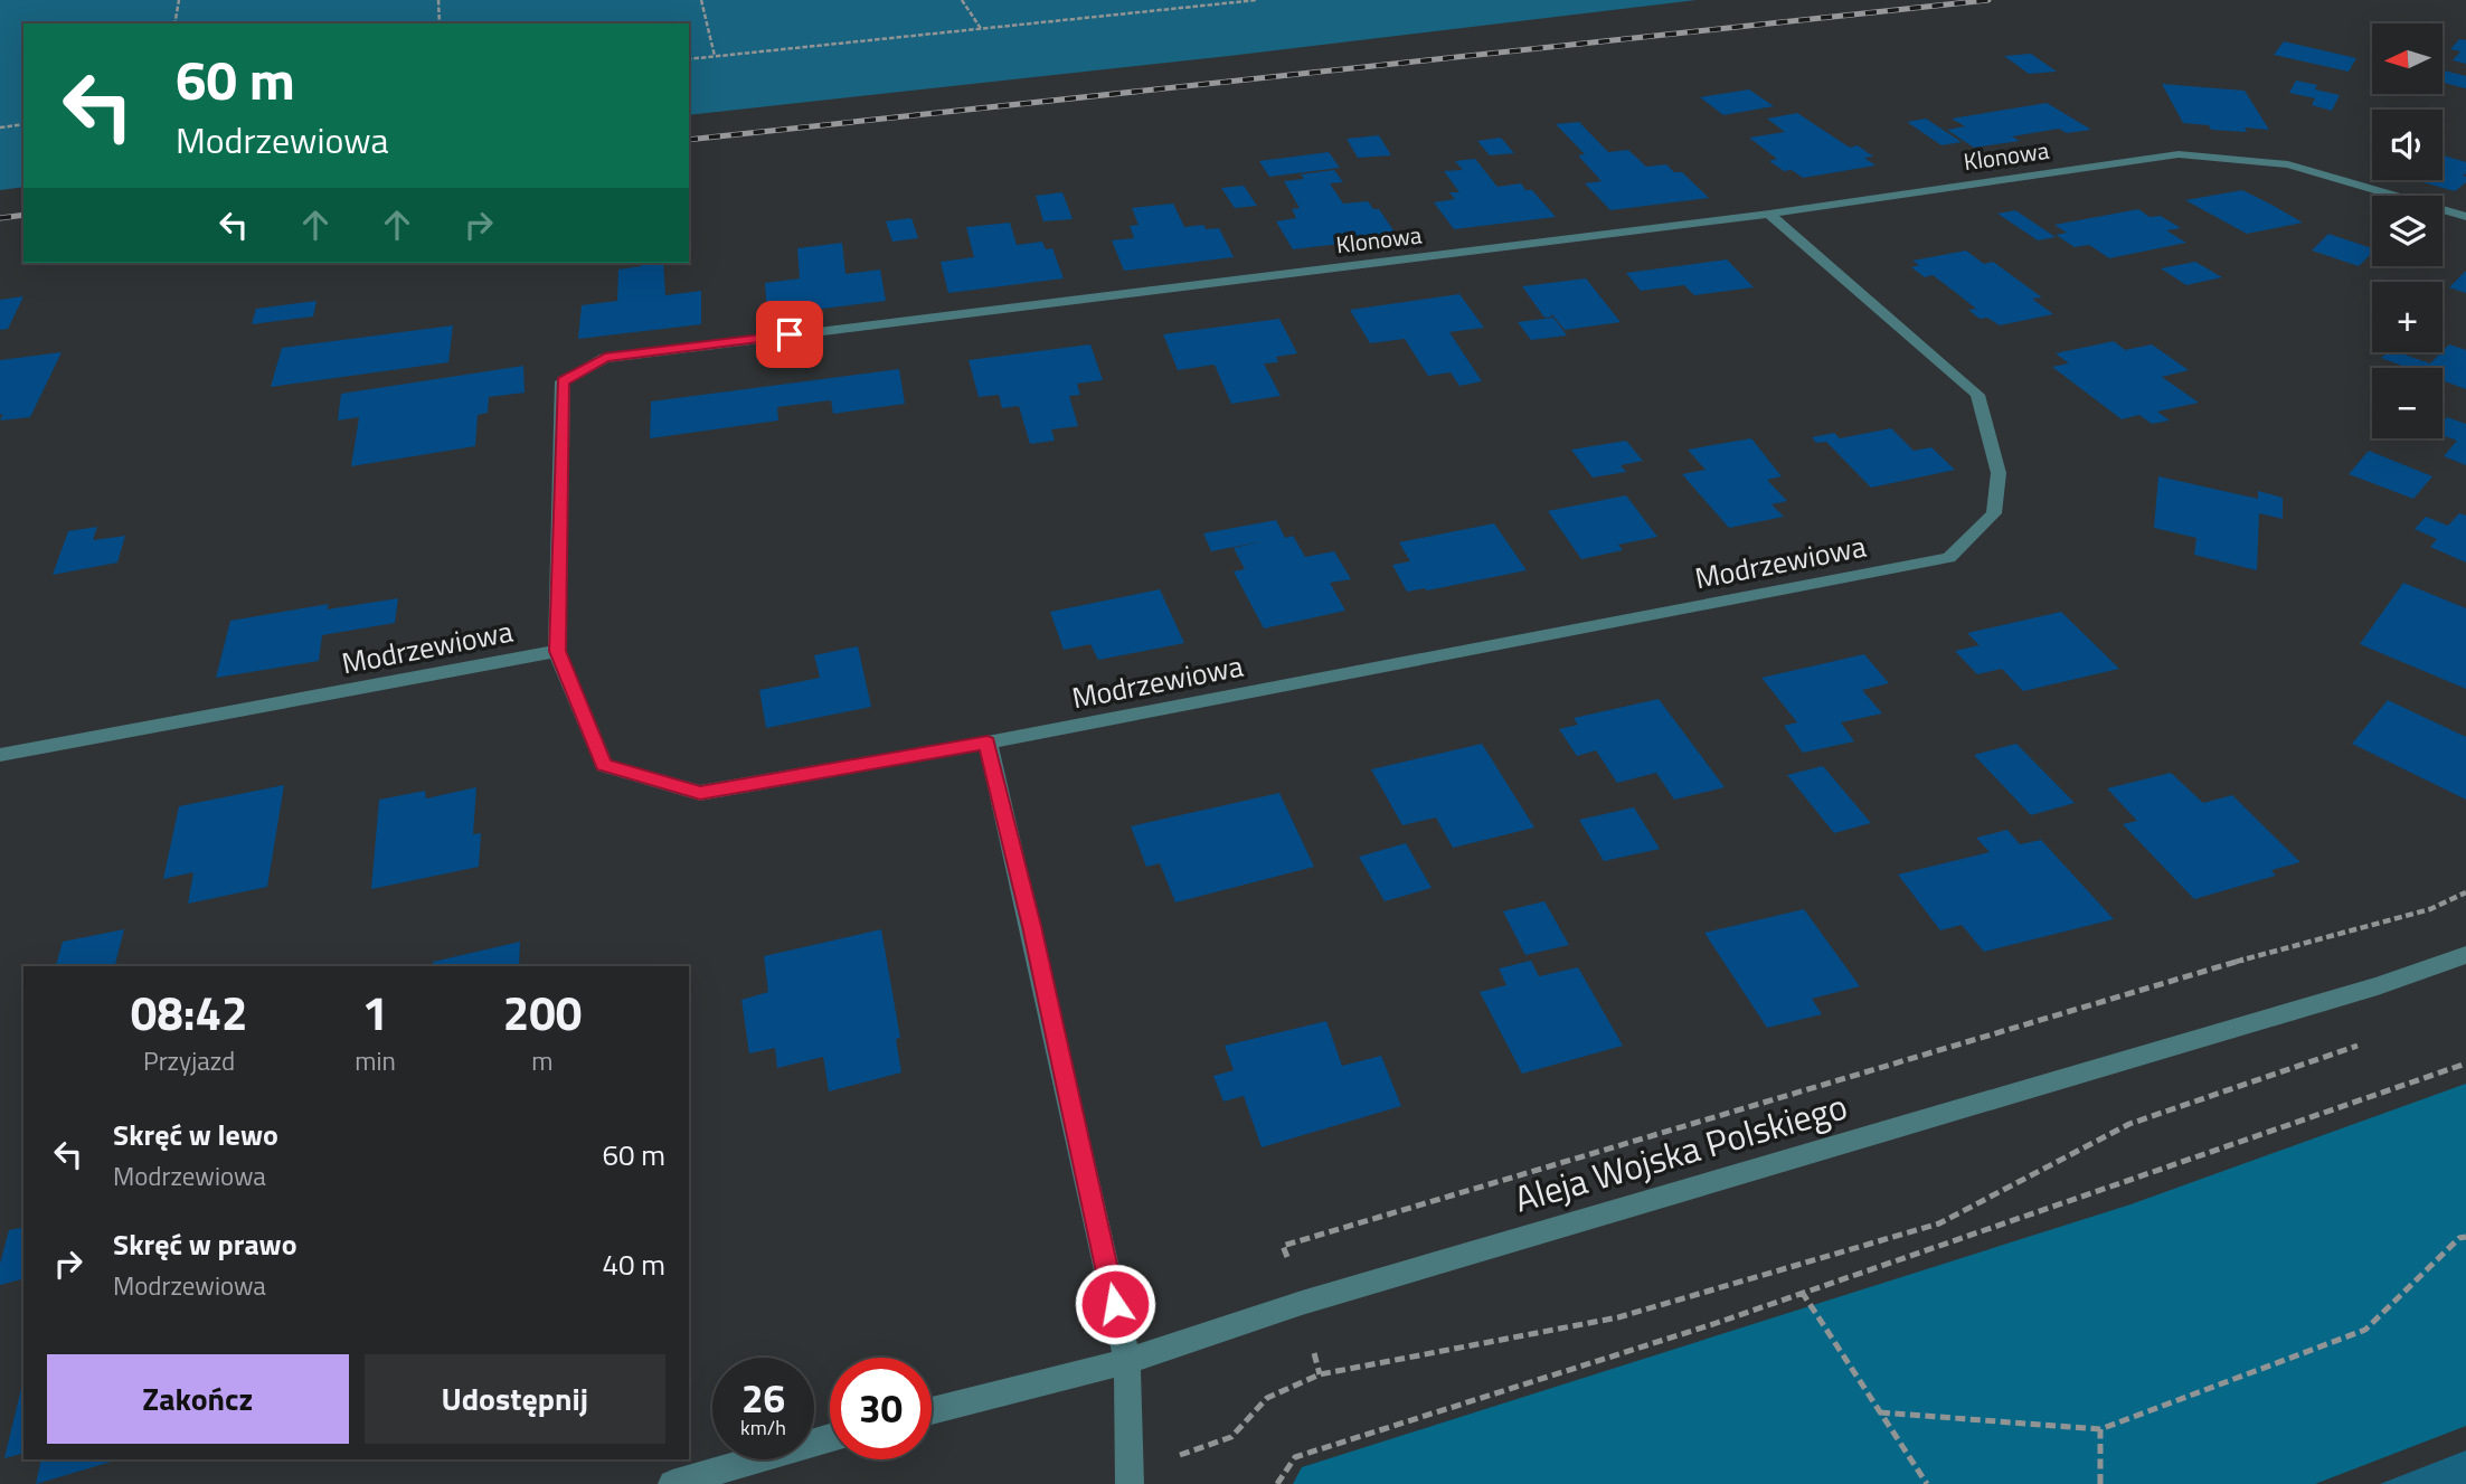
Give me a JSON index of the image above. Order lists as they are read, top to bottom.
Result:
{
  "streets": {
    "street": ["Klonowa", "Modrzewiowa", "Aleja Wojska Polskiego"]
  },
  "crossings": [
    ["Klonowa", "Modrzewiowa"]
  ],
  "north": "left",
  "page": {
    "map_buttons": ["+", "−"],
    "turn": ["60 m", "Modrzewiowa"],
    "eta": [
      "08:42",
      "Przyjazd",
      "1",
      "min",
      "200",
      "m"
    ],
    "list": [
      {
        "name": "Skręć w lewo",
        "note": "Modrzewiowa",
        "value": "60 m"
      },
      {
        "name": "Skręć w prawo",
        "note": "Modrzewiowa",
        "value": "40 m"
      }
    ],
    "buttons": ["Zakończ", "Udostępnij"],
    "speed": "26 km/h",
    "limit": "30"
  }
}
